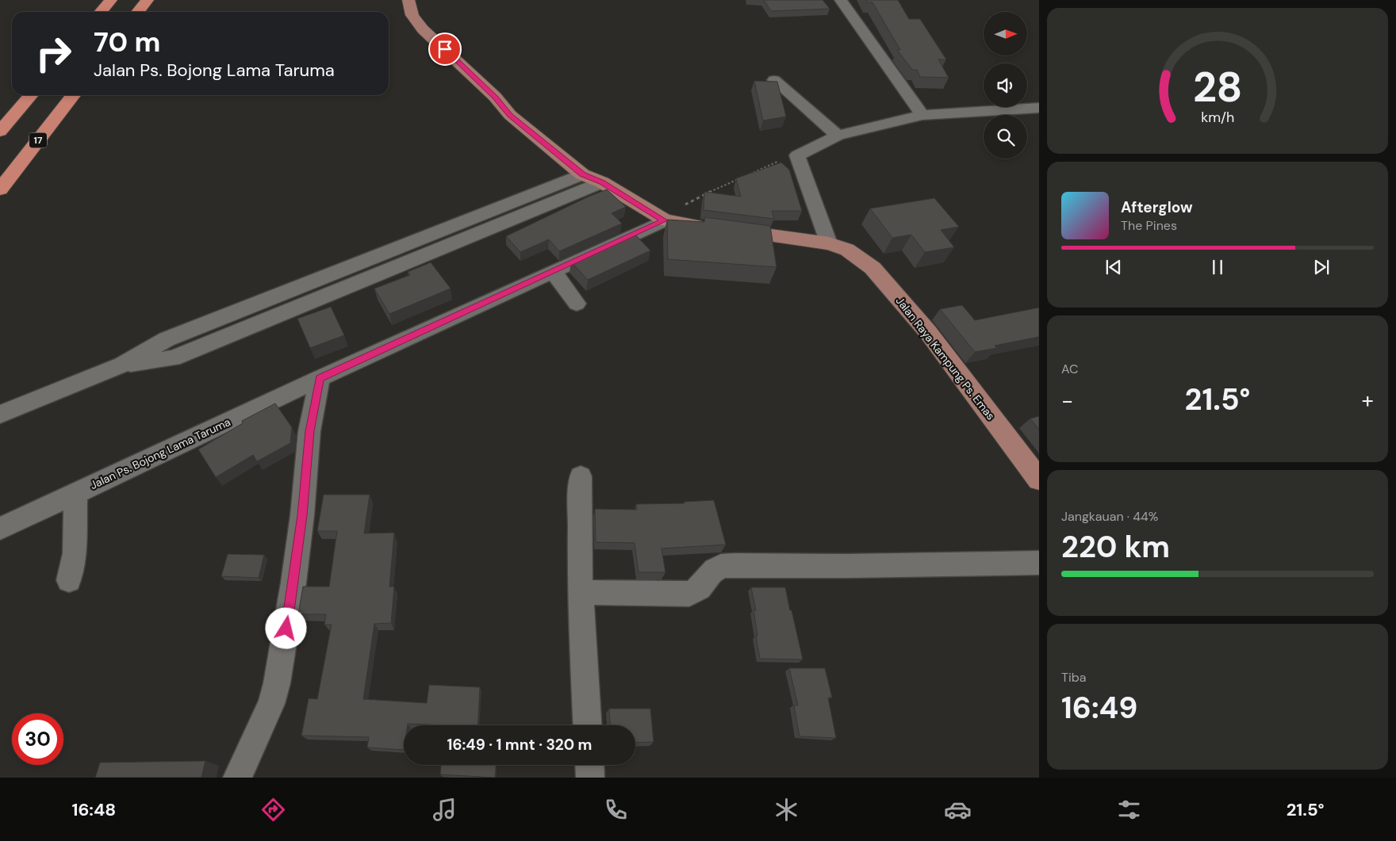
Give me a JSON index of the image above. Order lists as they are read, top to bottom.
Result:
{
  "streets": {
    "highway": ["17"],
    "main road": ["Jalan Raya Kampung Ps. Emas"],
    "street": ["Jalan Ps. Bojong Lama Taruma"]
  },
  "crossings": [
    ["Jalan Raya Kampung Ps. Emas", "Jalan Ps. Bojong Lama Taruma"]
  ],
  "north": "right",
  "page": {
    "turn": ["70 m", "Jalan Ps. Bojong Lama Taruma"],
    "song": ["Afterglow", "The Pines"],
    "tile": [
      "AC",
      ["Jangkauan · 44%", "220 km"],
      ["Tiba", "16:49"]
    ],
    "heat": ["−", "21.5°", "+"],
    "limit": "30",
    "trip": "16:49 · 1 mnt · 320 m",
    "tabs": ["16:48", "21.5°"],
    "gauge": ["28", "km/h"]
  }
}
